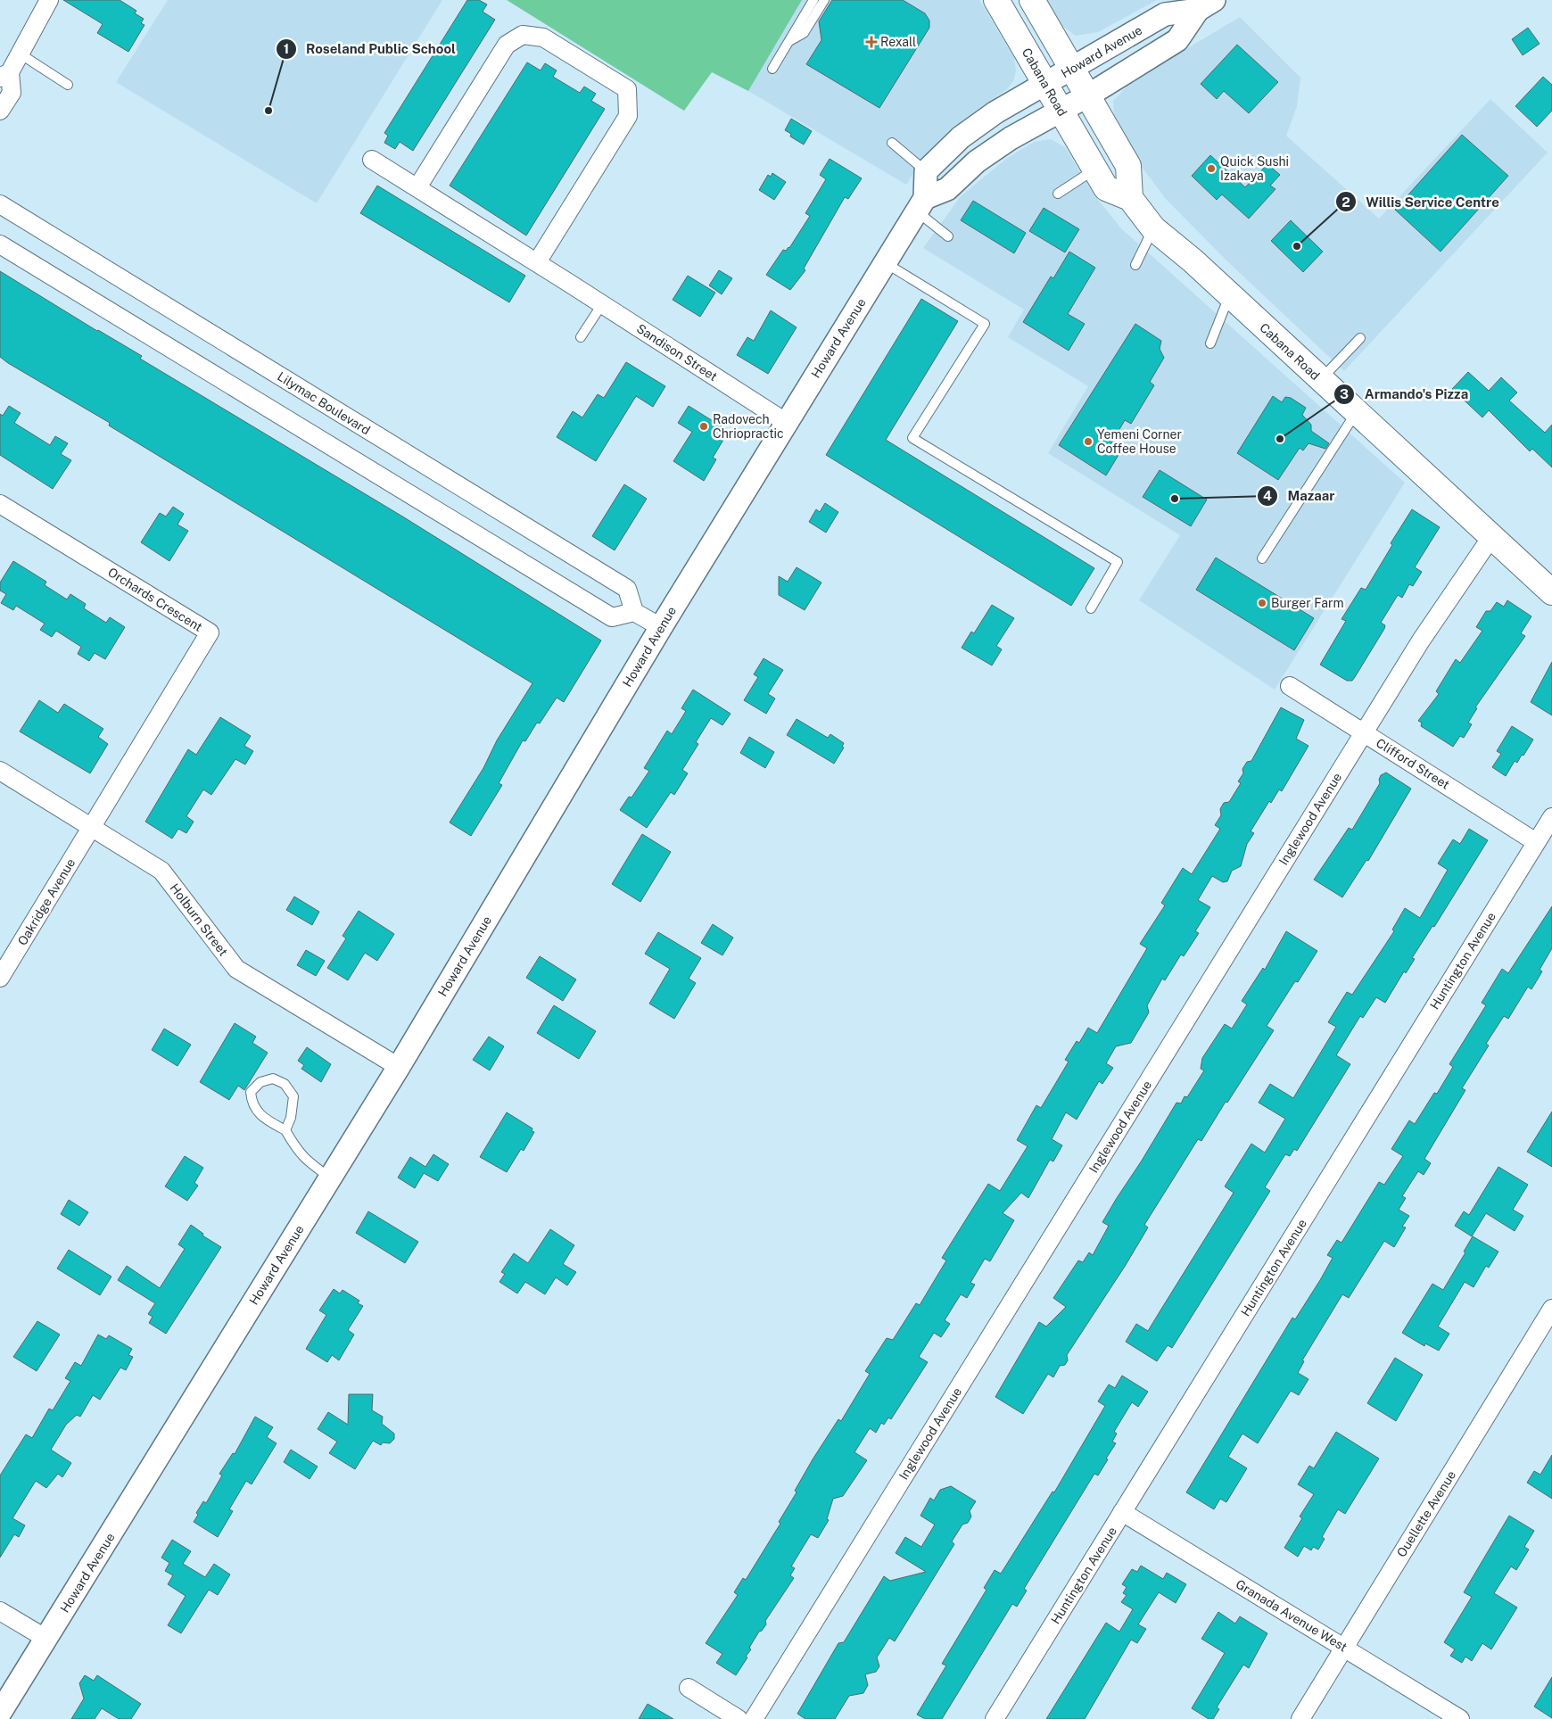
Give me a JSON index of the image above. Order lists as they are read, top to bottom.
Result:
{
  "streets": {
    "main road": ["Cabana Road"],
    "street": [
      "Howard Avenue",
      "Sandison Street",
      "Lilymac Boulevard",
      "Orchards Crescent",
      "Clifford Street",
      "Inglewood Avenue",
      "Oakridge Avenue",
      "Holburn Street",
      "Huntington Avenue",
      "Ouellette Avenue",
      "Granada Avenue West"
    ]
  },
  "crossings": [
    ["Howard Avenue", "Cabana Road"],
    ["Howard Avenue", "Sandison Street"],
    ["Howard Avenue", "Holburn Street"],
    ["Cabana Road", "Inglewood Avenue"],
    ["Orchards Crescent", "Oakridge Avenue"],
    ["Orchards Crescent", "Holburn Street"],
    ["Clifford Street", "Inglewood Avenue"],
    ["Clifford Street", "Huntington Avenue"],
    ["Oakridge Avenue", "Holburn Street"],
    ["Huntington Avenue", "Granada Avenue West"],
    ["Ouellette Avenue", "Granada Avenue West"]
  ],
  "places": {
    "health": ["Rexall"],
    "other": [
      "Roseland Public School",
      "Quick Sushi Izakaya",
      "Willis Service Centre",
      "Radovech Chriopractic",
      "Armando's Pizza",
      "Yemeni Corner Coffee House",
      "Mazaar",
      "Burger Farm"
    ]
  }
}
